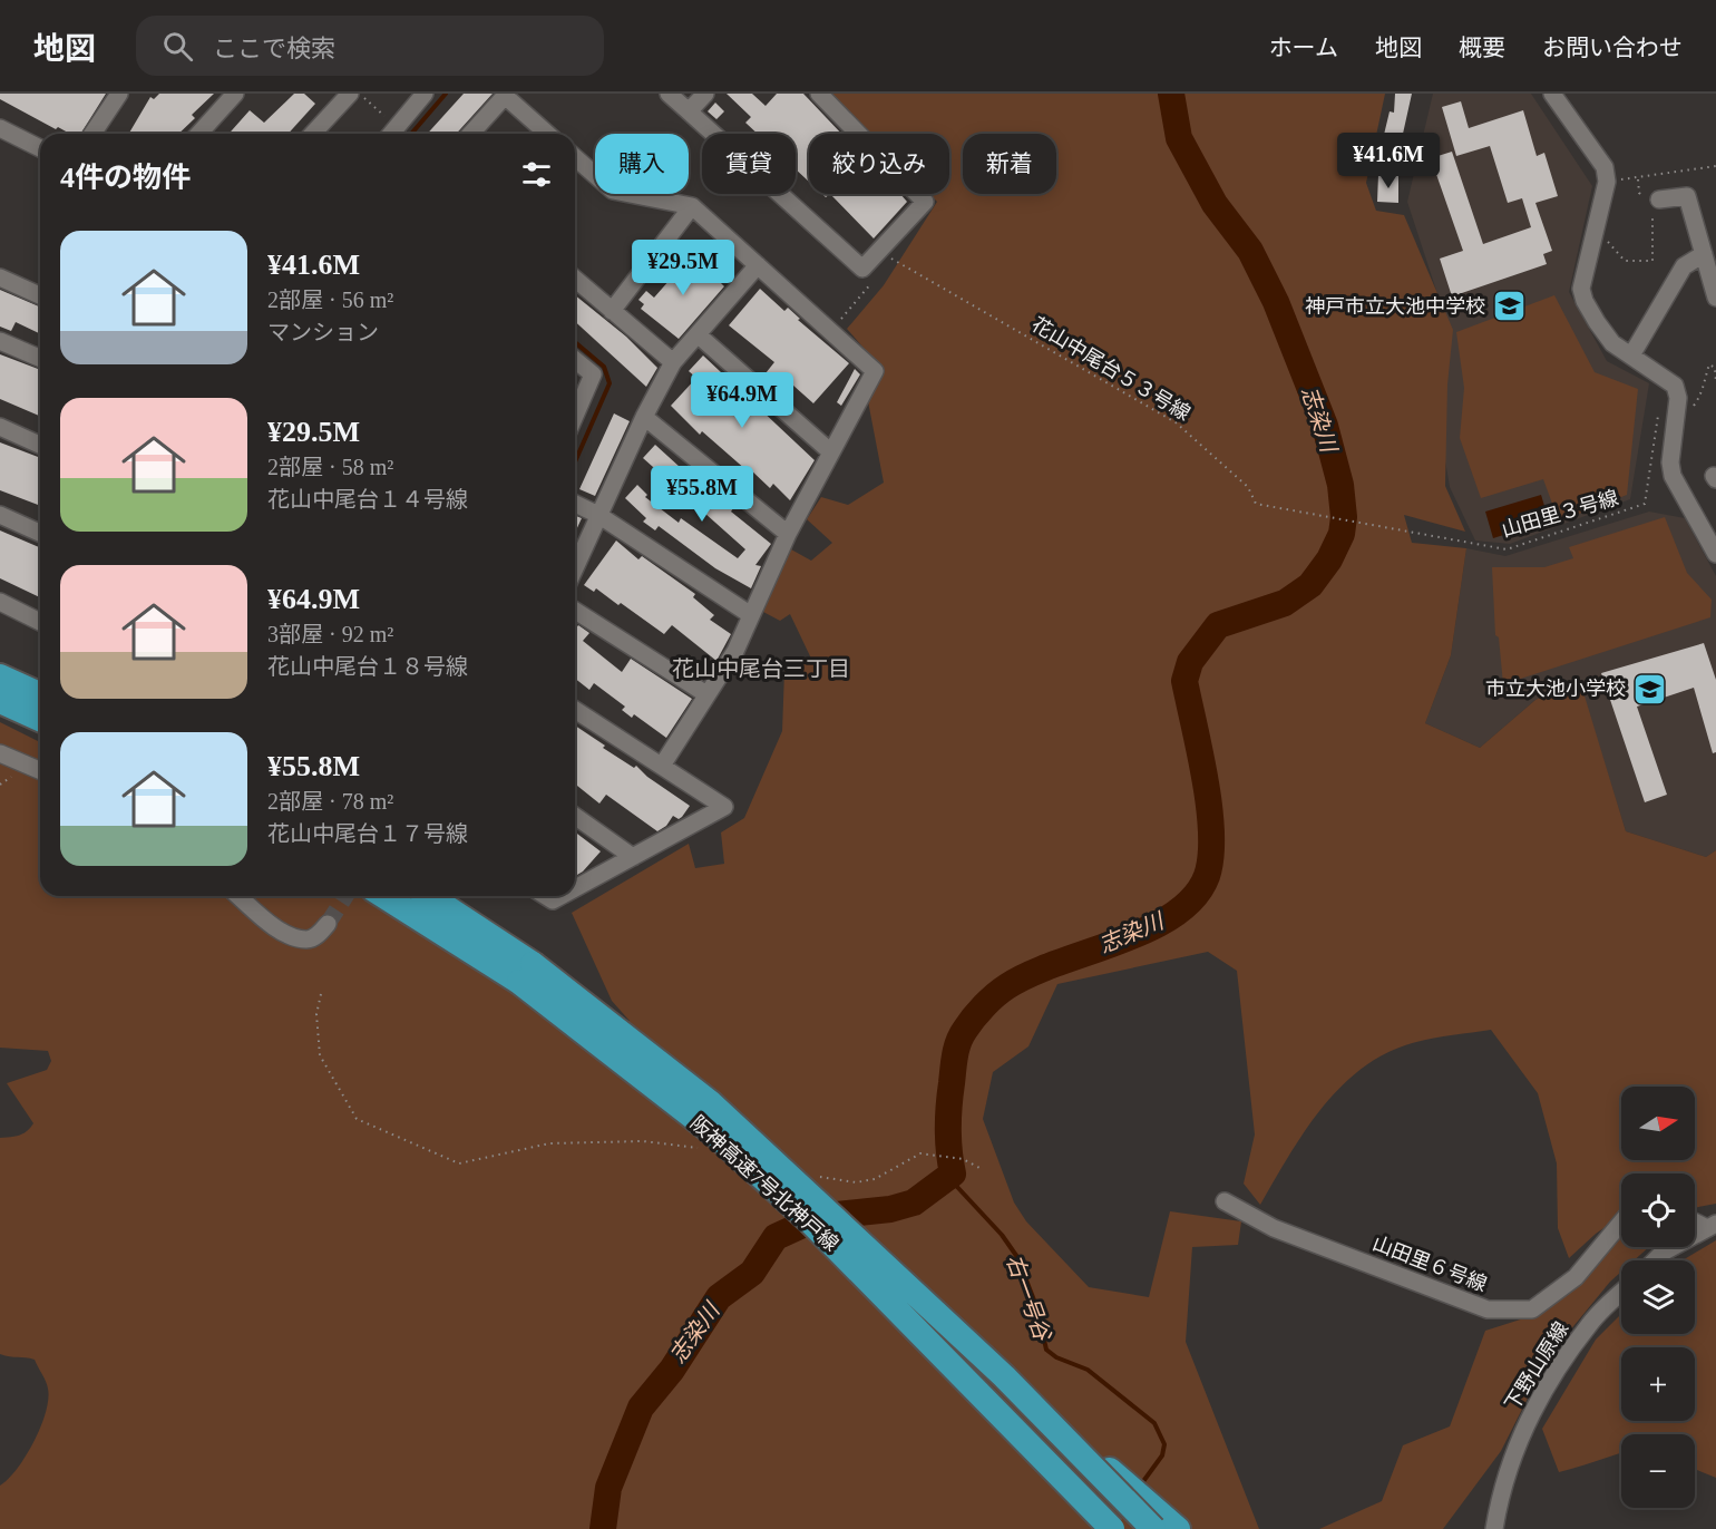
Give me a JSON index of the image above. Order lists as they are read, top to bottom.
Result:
{
  "streets": {
    "highway": ["阪神高速7号北神戸線"],
    "street": ["山田里６号線", "下野山原線"],
    "path": ["花山中尾台５３号線", "山田里３号線"]
  },
  "crossings": [
    ["花山中尾台５３号線", "山田里３号線"]
  ],
  "districts": ["花山中尾台三丁目"],
  "water": ["志染川", "右一号谷"],
  "places": {
    "school or university": ["神戸市立大池中学校", "市立大池小学校"]
  },
  "north": "right",
  "page": {
    "header": "地図",
    "search": "ここで検索",
    "nav": [
      "ホーム",
      "地図",
      "概要",
      "お問い合わせ"
    ],
    "price": [
      "¥41.6M",
      "¥29.5M",
      "¥64.9M",
      "¥55.8M"
    ],
    "chip": [
      "購入",
      "賃貸",
      "絞り込み",
      "新着"
    ],
    "heading": "4件の物件",
    "list": [
      {
        "name": "¥41.6M",
        "note": "2部屋 · 56 m² · マンション"
      },
      {
        "name": "¥29.5M",
        "note": "2部屋 · 58 m² · 花山中尾台１４号線"
      },
      {
        "name": "¥64.9M",
        "note": "3部屋 · 92 m² · 花山中尾台１８号線"
      },
      {
        "name": "¥55.8M",
        "note": "2部屋 · 78 m² · 花山中尾台１７号線"
      }
    ],
    "map_buttons": ["+", "−"]
  }
}
